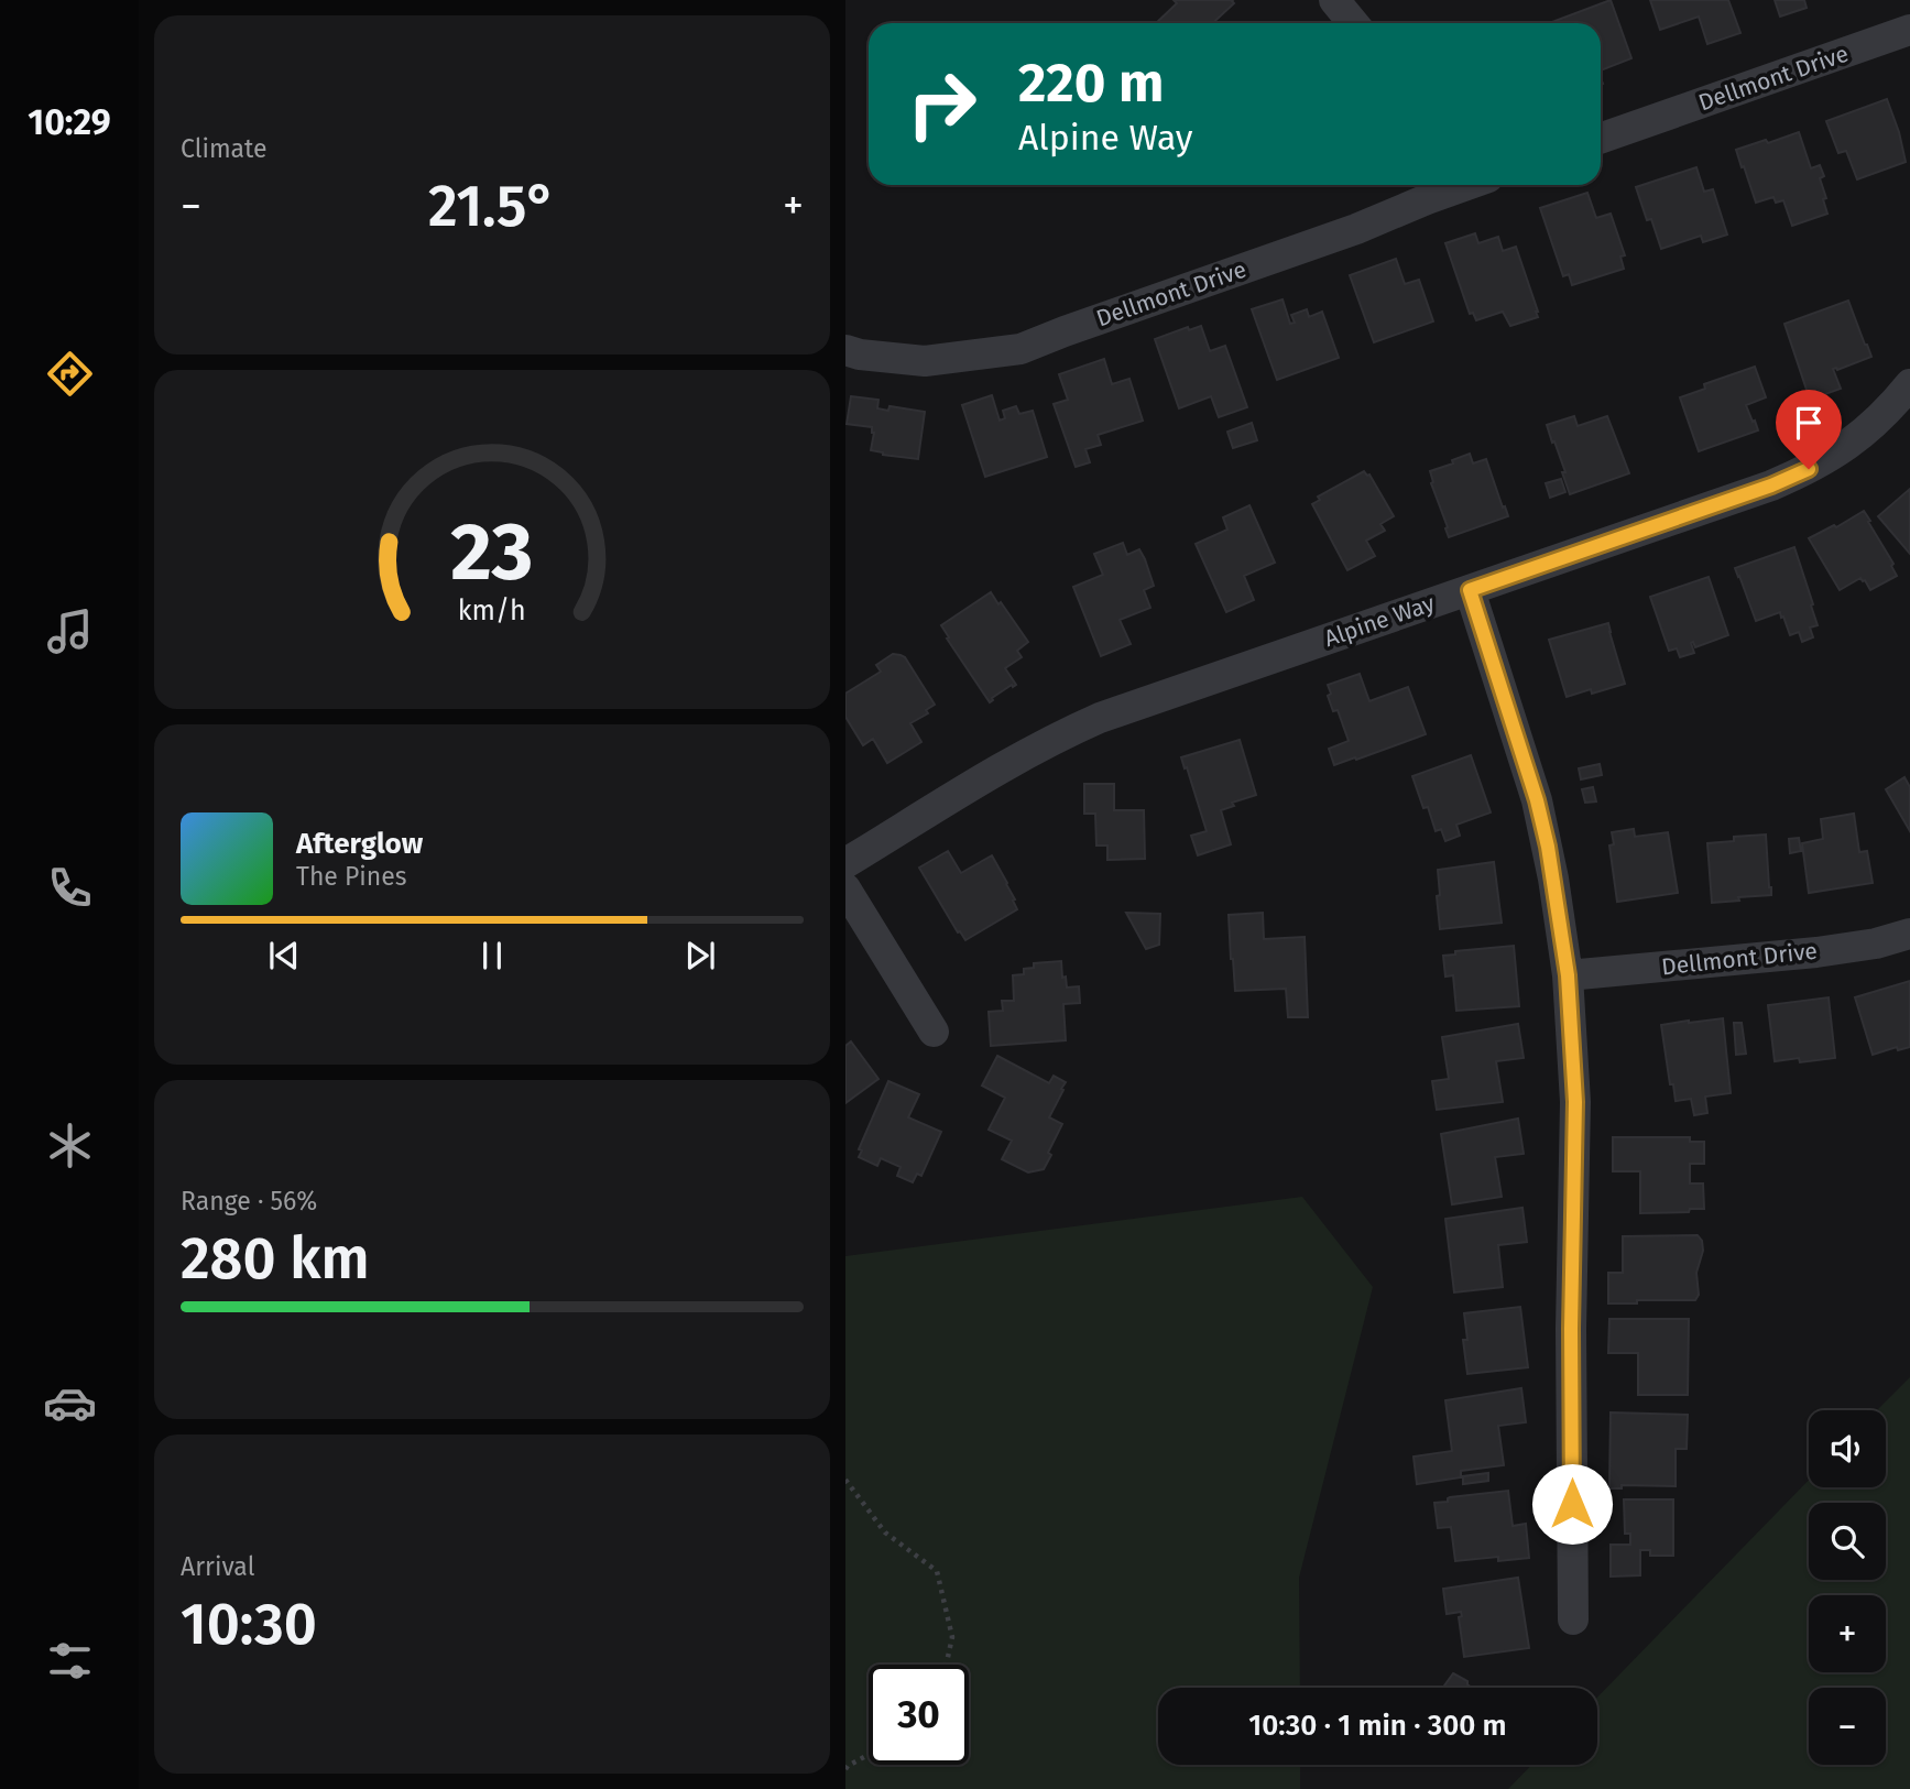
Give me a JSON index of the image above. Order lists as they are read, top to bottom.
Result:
{
  "streets": {
    "street": ["Dellmont Drive", "Alpine Way"]
  },
  "page": {
    "tabs": "10:29",
    "tile": [
      "Climate",
      ["Range · 56%", "280 km"],
      ["Arrival", "10:30"]
    ],
    "turn": ["220 m", "Alpine Way"],
    "heat": ["−", "21.5°", "+"],
    "song": ["Afterglow", "The Pines"],
    "map_buttons": ["+", "−"],
    "limit": "30",
    "trip": "10:30 · 1 min · 300 m",
    "gauge": ["23", "km/h"]
  }
}
